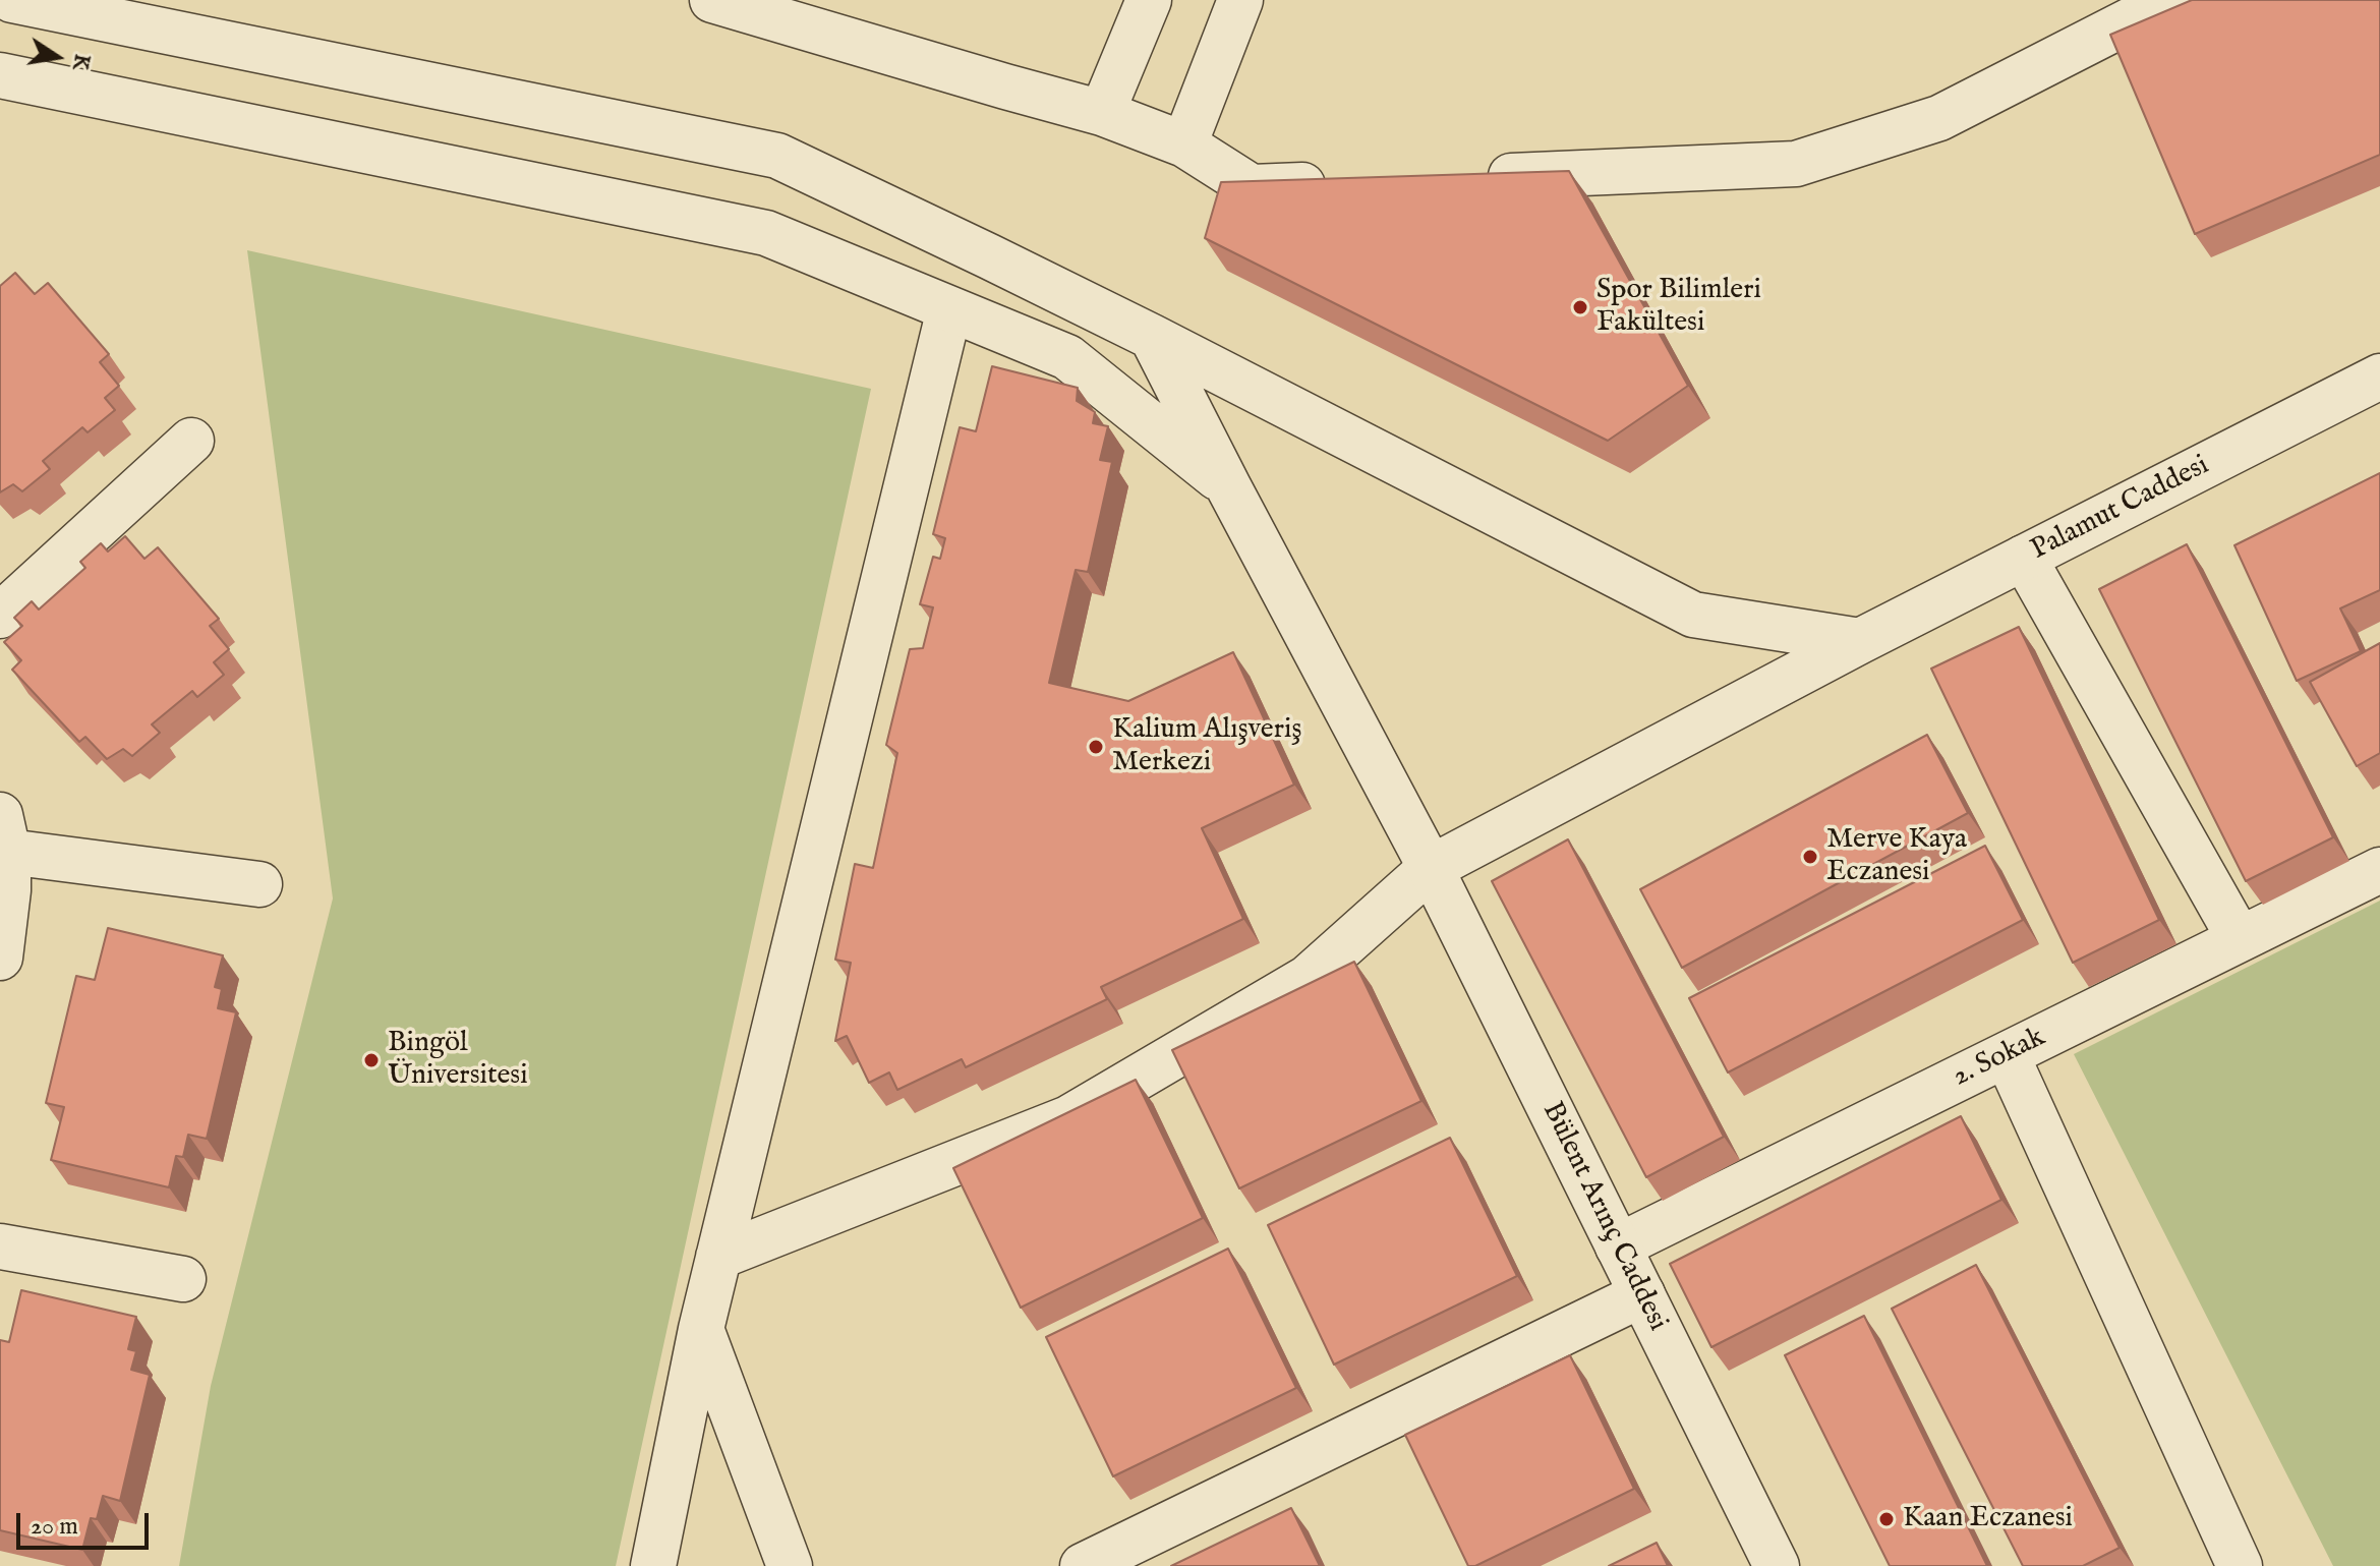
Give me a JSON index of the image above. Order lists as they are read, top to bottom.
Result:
{
  "streets": {
    "street": ["Palamut Caddesi", "2. Sokak", "Bülent Arınç Caddesi"]
  },
  "crossings": [
    ["Palamut Caddesi", "Bülent Arınç Caddesi"],
    ["2. Sokak", "Bülent Arınç Caddesi"]
  ],
  "places": [
    "Spor Bilimleri Fakültesi",
    "Kalium Alışveriş Merkezi",
    "Merve Kaya Eczanesi",
    "Bingöl Üniversitesi",
    "Kaan Eczanesi"
  ],
  "scale_bar": "20 m",
  "north": "right"
}
